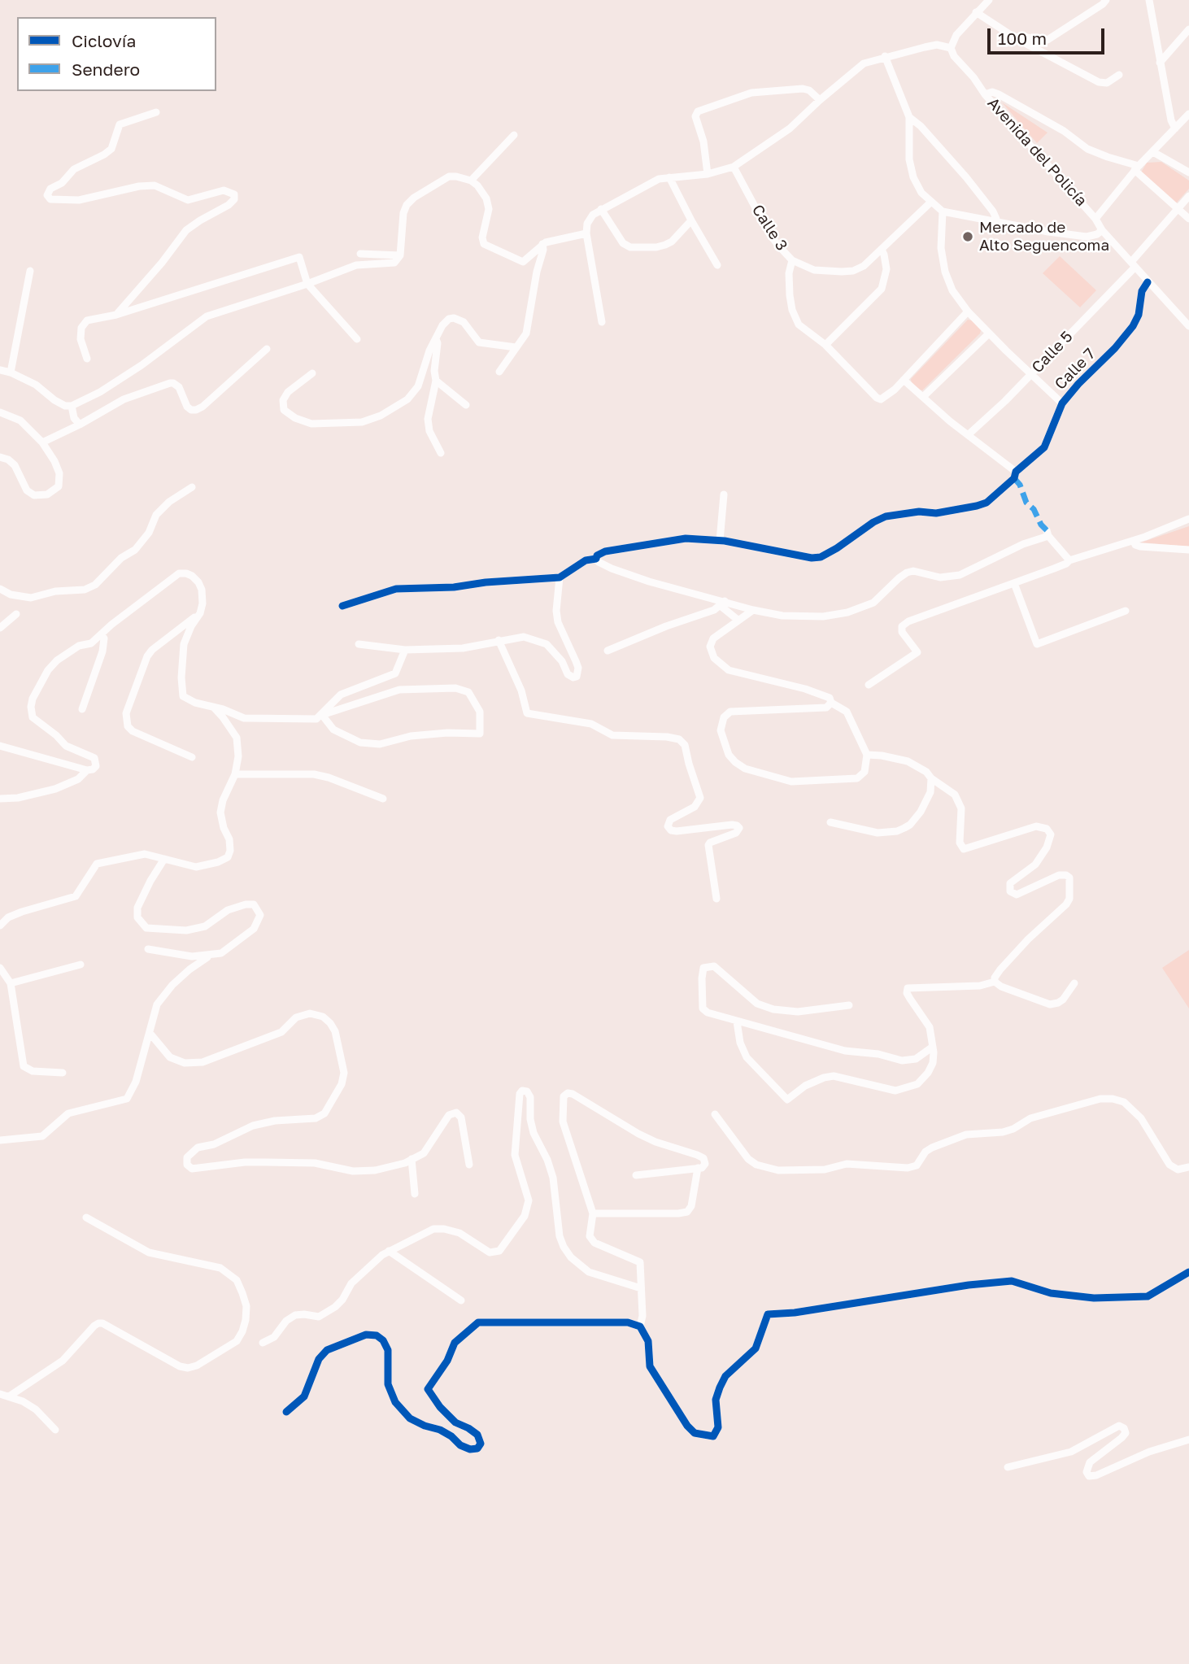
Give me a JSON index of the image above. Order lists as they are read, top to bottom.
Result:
{
  "streets": {
    "street": [
      "Avenida del Policía",
      "Calle 3",
      "Calle 5",
      "Calle 7"
    ]
  },
  "crossings": [
    ["Avenida del Policía", "Calle 5"],
    ["Avenida del Policía", "Calle 7"]
  ],
  "places": ["Mercado de Alto Seguencoma"],
  "legend": ["Ciclovía", "Sendero"],
  "scale_bar": "100 m"
}
